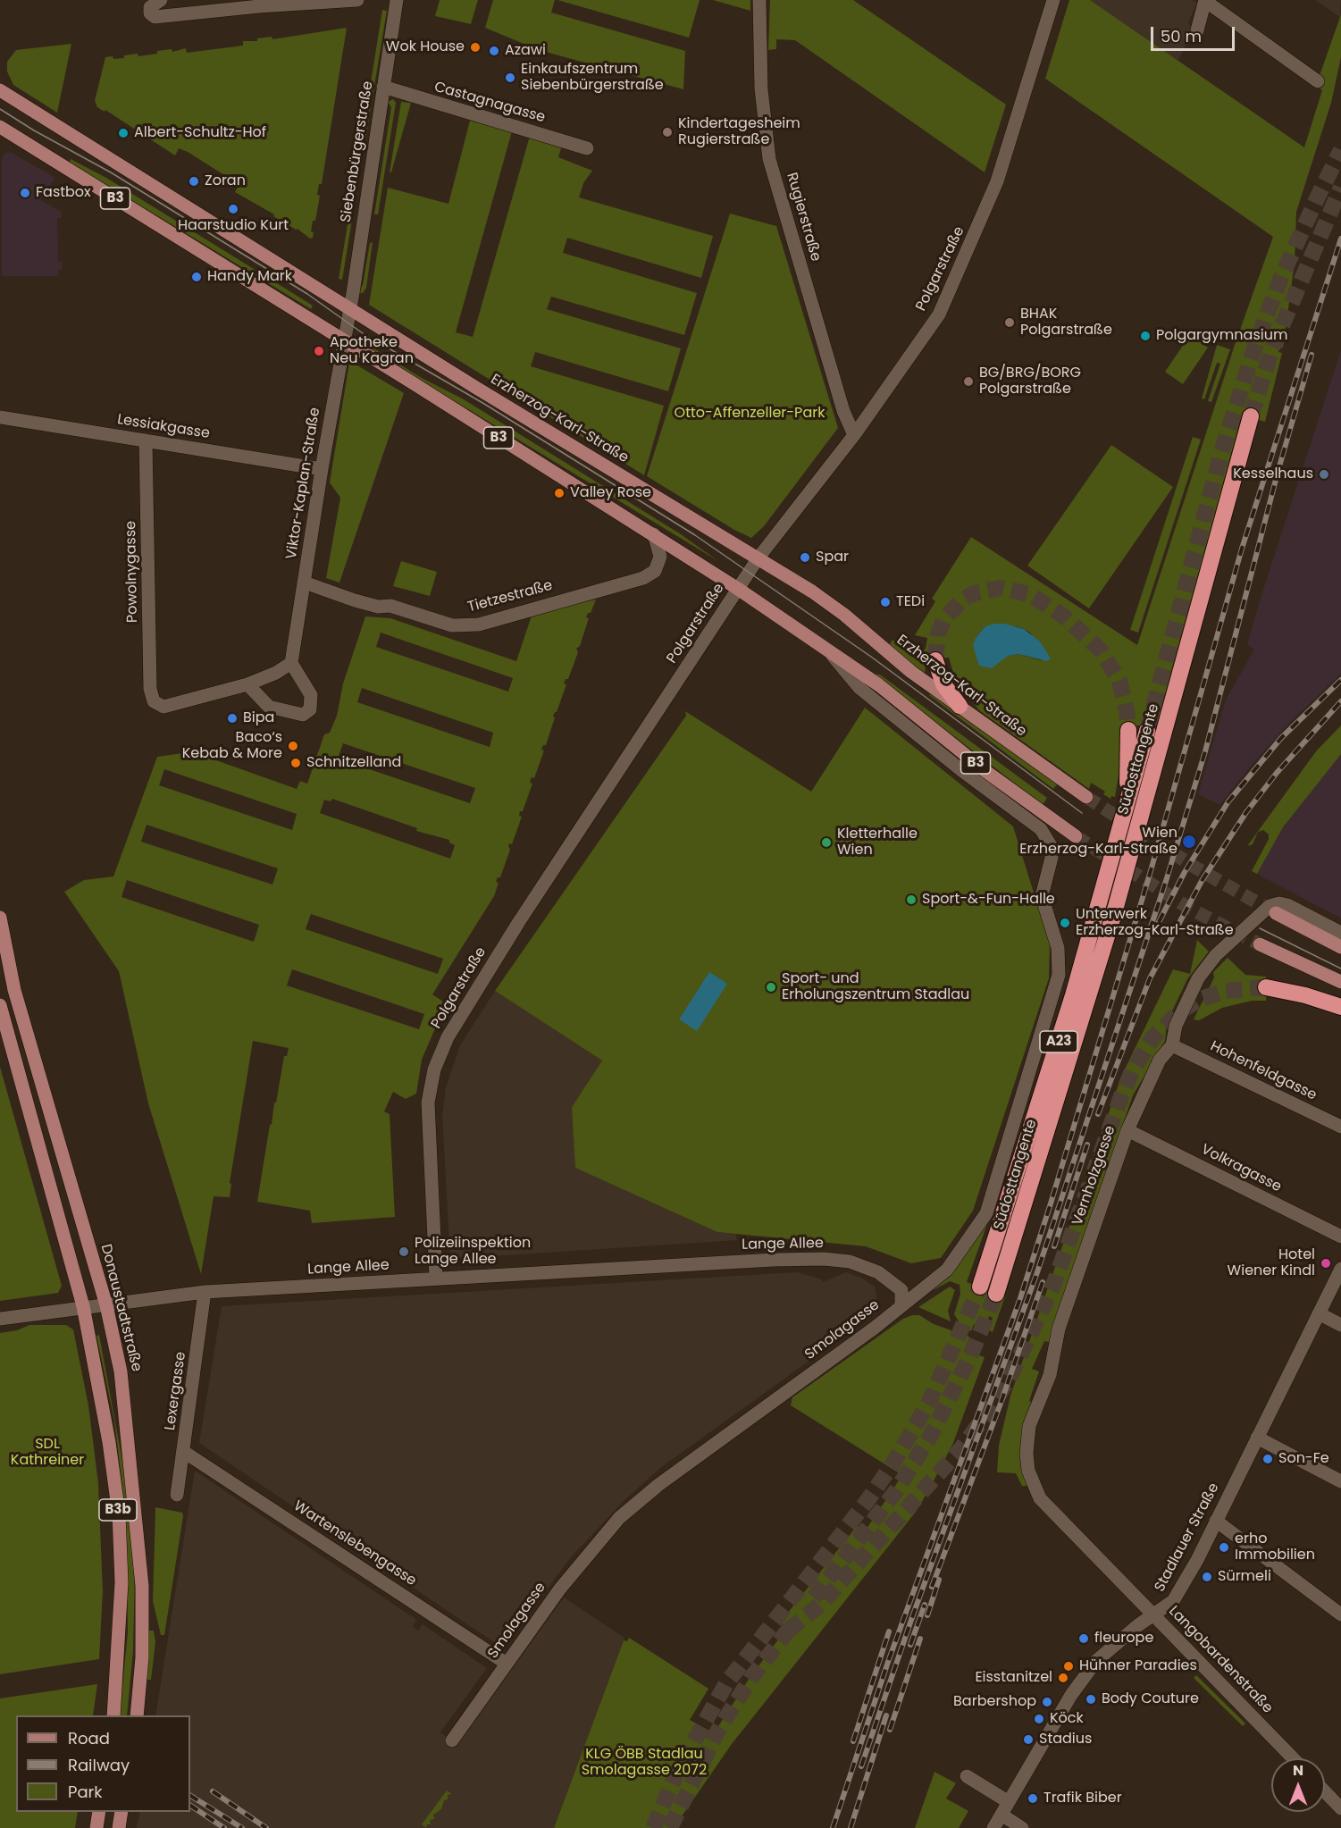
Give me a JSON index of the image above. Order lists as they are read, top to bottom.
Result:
{
  "streets": {
    "highway": ["Südosttangente", "A23"],
    "main road": [
      "B3",
      "Erzherzog-Karl-Straße",
      "Donaustadtstraße",
      "B3b"
    ],
    "street": [
      "Castagnagasse",
      "Siebenbürgerstraße",
      "Rugierstraße",
      "Polgarstraße",
      "Lessiakgasse",
      "Viktor-Kaplan-Straße",
      "Powolnygasse",
      "Tietzestraße",
      "Hohenfeldgasse",
      "Volkragasse",
      "Vernholzgasse",
      "Lange Allee",
      "Smolagasse",
      "Lexergasse",
      "Stadlauer Straße",
      "Wartenslebengasse",
      "Langobardenstraße"
    ]
  },
  "crossings": [
    ["Castagnagasse", "Siebenbürgerstraße"],
    ["Siebenbürgerstraße", "Erzherzog-Karl-Straße"],
    ["Siebenbürgerstraße", "Viktor-Kaplan-Straße"],
    ["B3", "Polgarstraße"],
    ["B3", "Viktor-Kaplan-Straße"],
    ["B3", "Tietzestraße"],
    ["B3", "Smolagasse"],
    ["Rugierstraße", "Polgarstraße"],
    ["Polgarstraße", "Erzherzog-Karl-Straße"],
    ["Polgarstraße", "Lange Allee"],
    ["Erzherzog-Karl-Straße", "Viktor-Kaplan-Straße"],
    ["Lessiakgasse", "Viktor-Kaplan-Straße"],
    ["Lessiakgasse", "Powolnygasse"],
    ["Viktor-Kaplan-Straße", "Tietzestraße"],
    ["Hohenfeldgasse", "Vernholzgasse"],
    ["Volkragasse", "Vernholzgasse"],
    ["Vernholzgasse", "Langobardenstraße"],
    ["Lange Allee", "Donaustadtstraße"],
    ["Lange Allee", "Smolagasse"],
    ["Lange Allee", "Lexergasse"],
    ["Lange Allee", "B3b"],
    ["Smolagasse", "Wartenslebengasse"],
    ["Lexergasse", "Wartenslebengasse"],
    ["Stadlauer Straße", "Langobardenstraße"]
  ],
  "parks": ["Otto-Affenzeller-Park", "SDL Kathreiner", "KLG ÖBB Stadlau Smolagasse 2072"],
  "places": [
    "Wok House",
    "Azawi",
    "Einkaufszentrum Siebenbürgerstraße",
    "Kindertagesheim Rugierstraße",
    "Albert-Schultz-Hof",
    "Zoran",
    "Fastbox",
    "Haarstudio Kurt",
    "Handy Mark",
    "BHAK Polgarstraße",
    "Polgargymnasium",
    "Apotheke Neu Kagran",
    "BG/BRG/BORG Polgarstraße",
    "Kesselhaus",
    "Valley Rose",
    "Spar",
    "TEDi",
    "Bipa",
    "Baco‘s Kebab & More",
    "Schnitzelland",
    "Wien Erzherzog-Karl-Straße",
    "Kletterhalle Wien",
    "Sport-&-Fun-Halle",
    "Unterwerk Erzherzog-Karl-Straße",
    "Sport- und Erholungszentrum Stadlau",
    "Polizeiinspektion Lange Allee",
    "Hotel Wiener Kindl",
    "Son-Fe",
    "erho Immobilien",
    "Sürmeli",
    "fleurope",
    "Hühner Paradies",
    "Eisstanitzel",
    "Body Couture",
    "Barbershop",
    "Köck",
    "Stadius",
    "Trafik Biber"
  ],
  "legend": ["Road", "Railway", "Park"],
  "scale_bar": "50 m",
  "north": "top"
}
